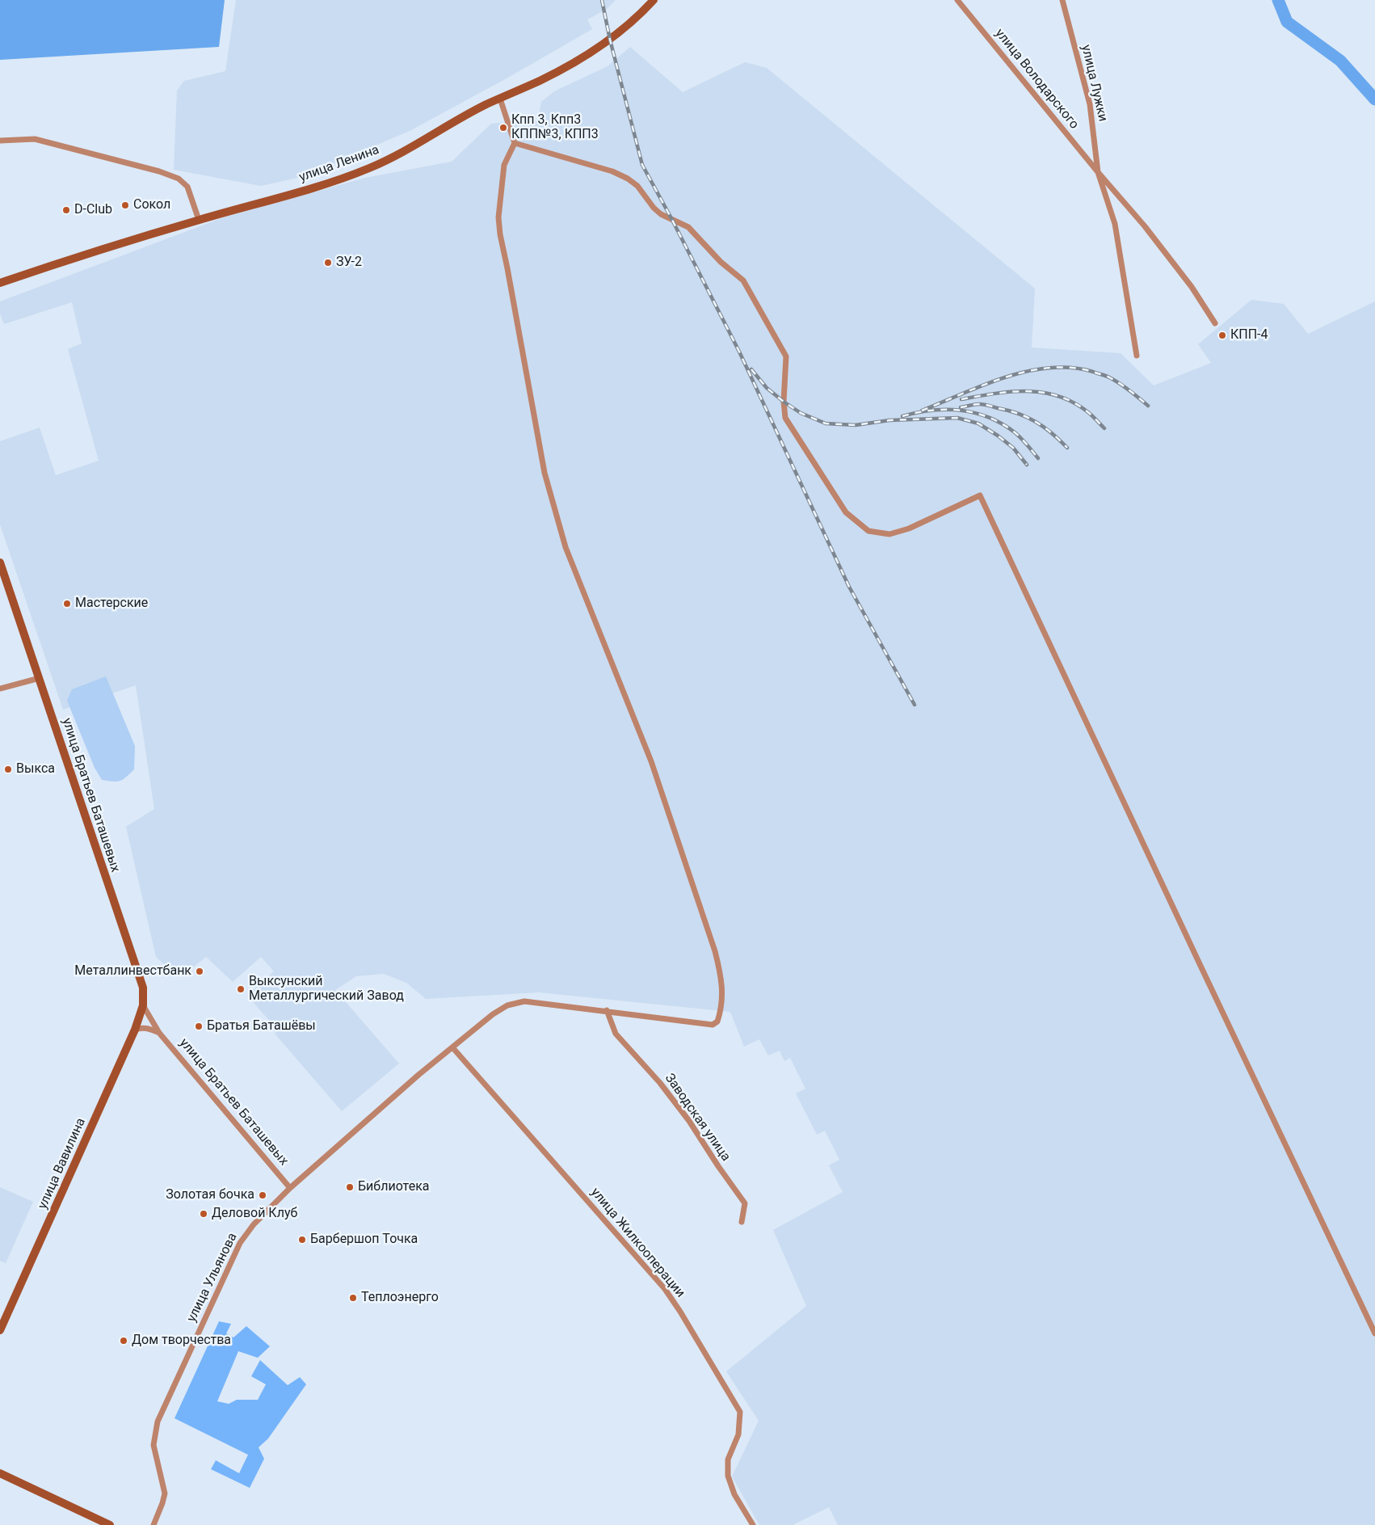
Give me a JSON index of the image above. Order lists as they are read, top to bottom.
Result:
{
  "streets": {
    "street": [
      "улица Володарского",
      "улица Лужки",
      "улица Ленина",
      "улица Братьев Баташевых",
      "Заводская улица",
      "улица Вавилина",
      "улица Жилкооперации",
      "улица Ульянова"
    ]
  },
  "crossings": [
    ["улица Володарского", "улица Лужки"],
    ["улица Братьев Баташевых", "улица Вавилина"],
    ["улица Братьев Баташевых", "улица Ульянова"],
    ["Заводская улица", "улица Ульянова"],
    ["улица Жилкооперации", "улица Ульянова"]
  ],
  "places": [
    "Кпп 3, Кпп3 КПП№3, КПП3",
    "Сокол",
    "D-Club",
    "ЗУ-2",
    "КПП-4",
    "Мастерские",
    "Выкса",
    "Металлинвестбанк",
    "Выксунский Металлургический Завод",
    "Братья Баташёвы",
    "Библиотека",
    "Золотая бочка",
    "Деловой Клуб",
    "Барбершоп Точка",
    "Теплоэнерго",
    "Дом творчества"
  ]
}
